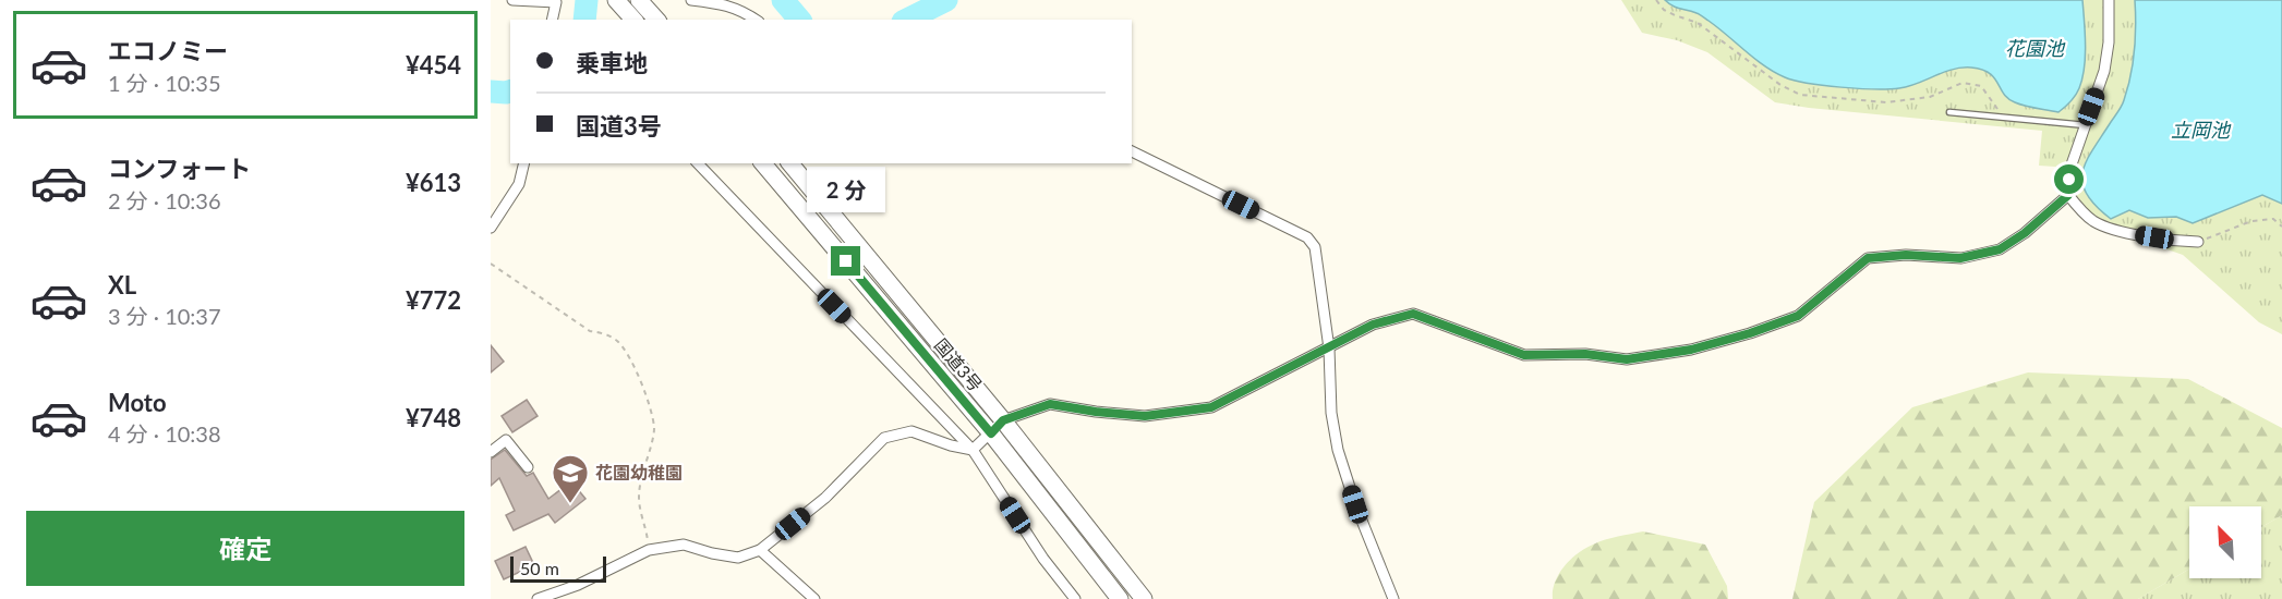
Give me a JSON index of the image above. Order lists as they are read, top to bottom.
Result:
{
  "streets": {
    "highway": ["国道3号"]
  },
  "water": ["花園池", "立岡池"],
  "places": {
    "school or university": ["花園幼稚園"]
  },
  "scale_bar": "50 m",
  "north": "top left",
  "page": {
    "list": [
      {
        "name": "エコノミー",
        "note": "1 分 · 10:35",
        "value": "¥454"
      },
      {
        "name": "コンフォート",
        "note": "2 分 · 10:36",
        "value": "¥613"
      },
      {
        "name": "XL",
        "note": "3 分 · 10:37",
        "value": "¥772"
      },
      {
        "name": "Moto",
        "note": "4 分 · 10:38",
        "value": "¥748"
      }
    ],
    "banner": ["乗車地", "国道3号"],
    "bubble": "2 分",
    "buttons": "確定",
    "scale": "50 m"
  }
}
